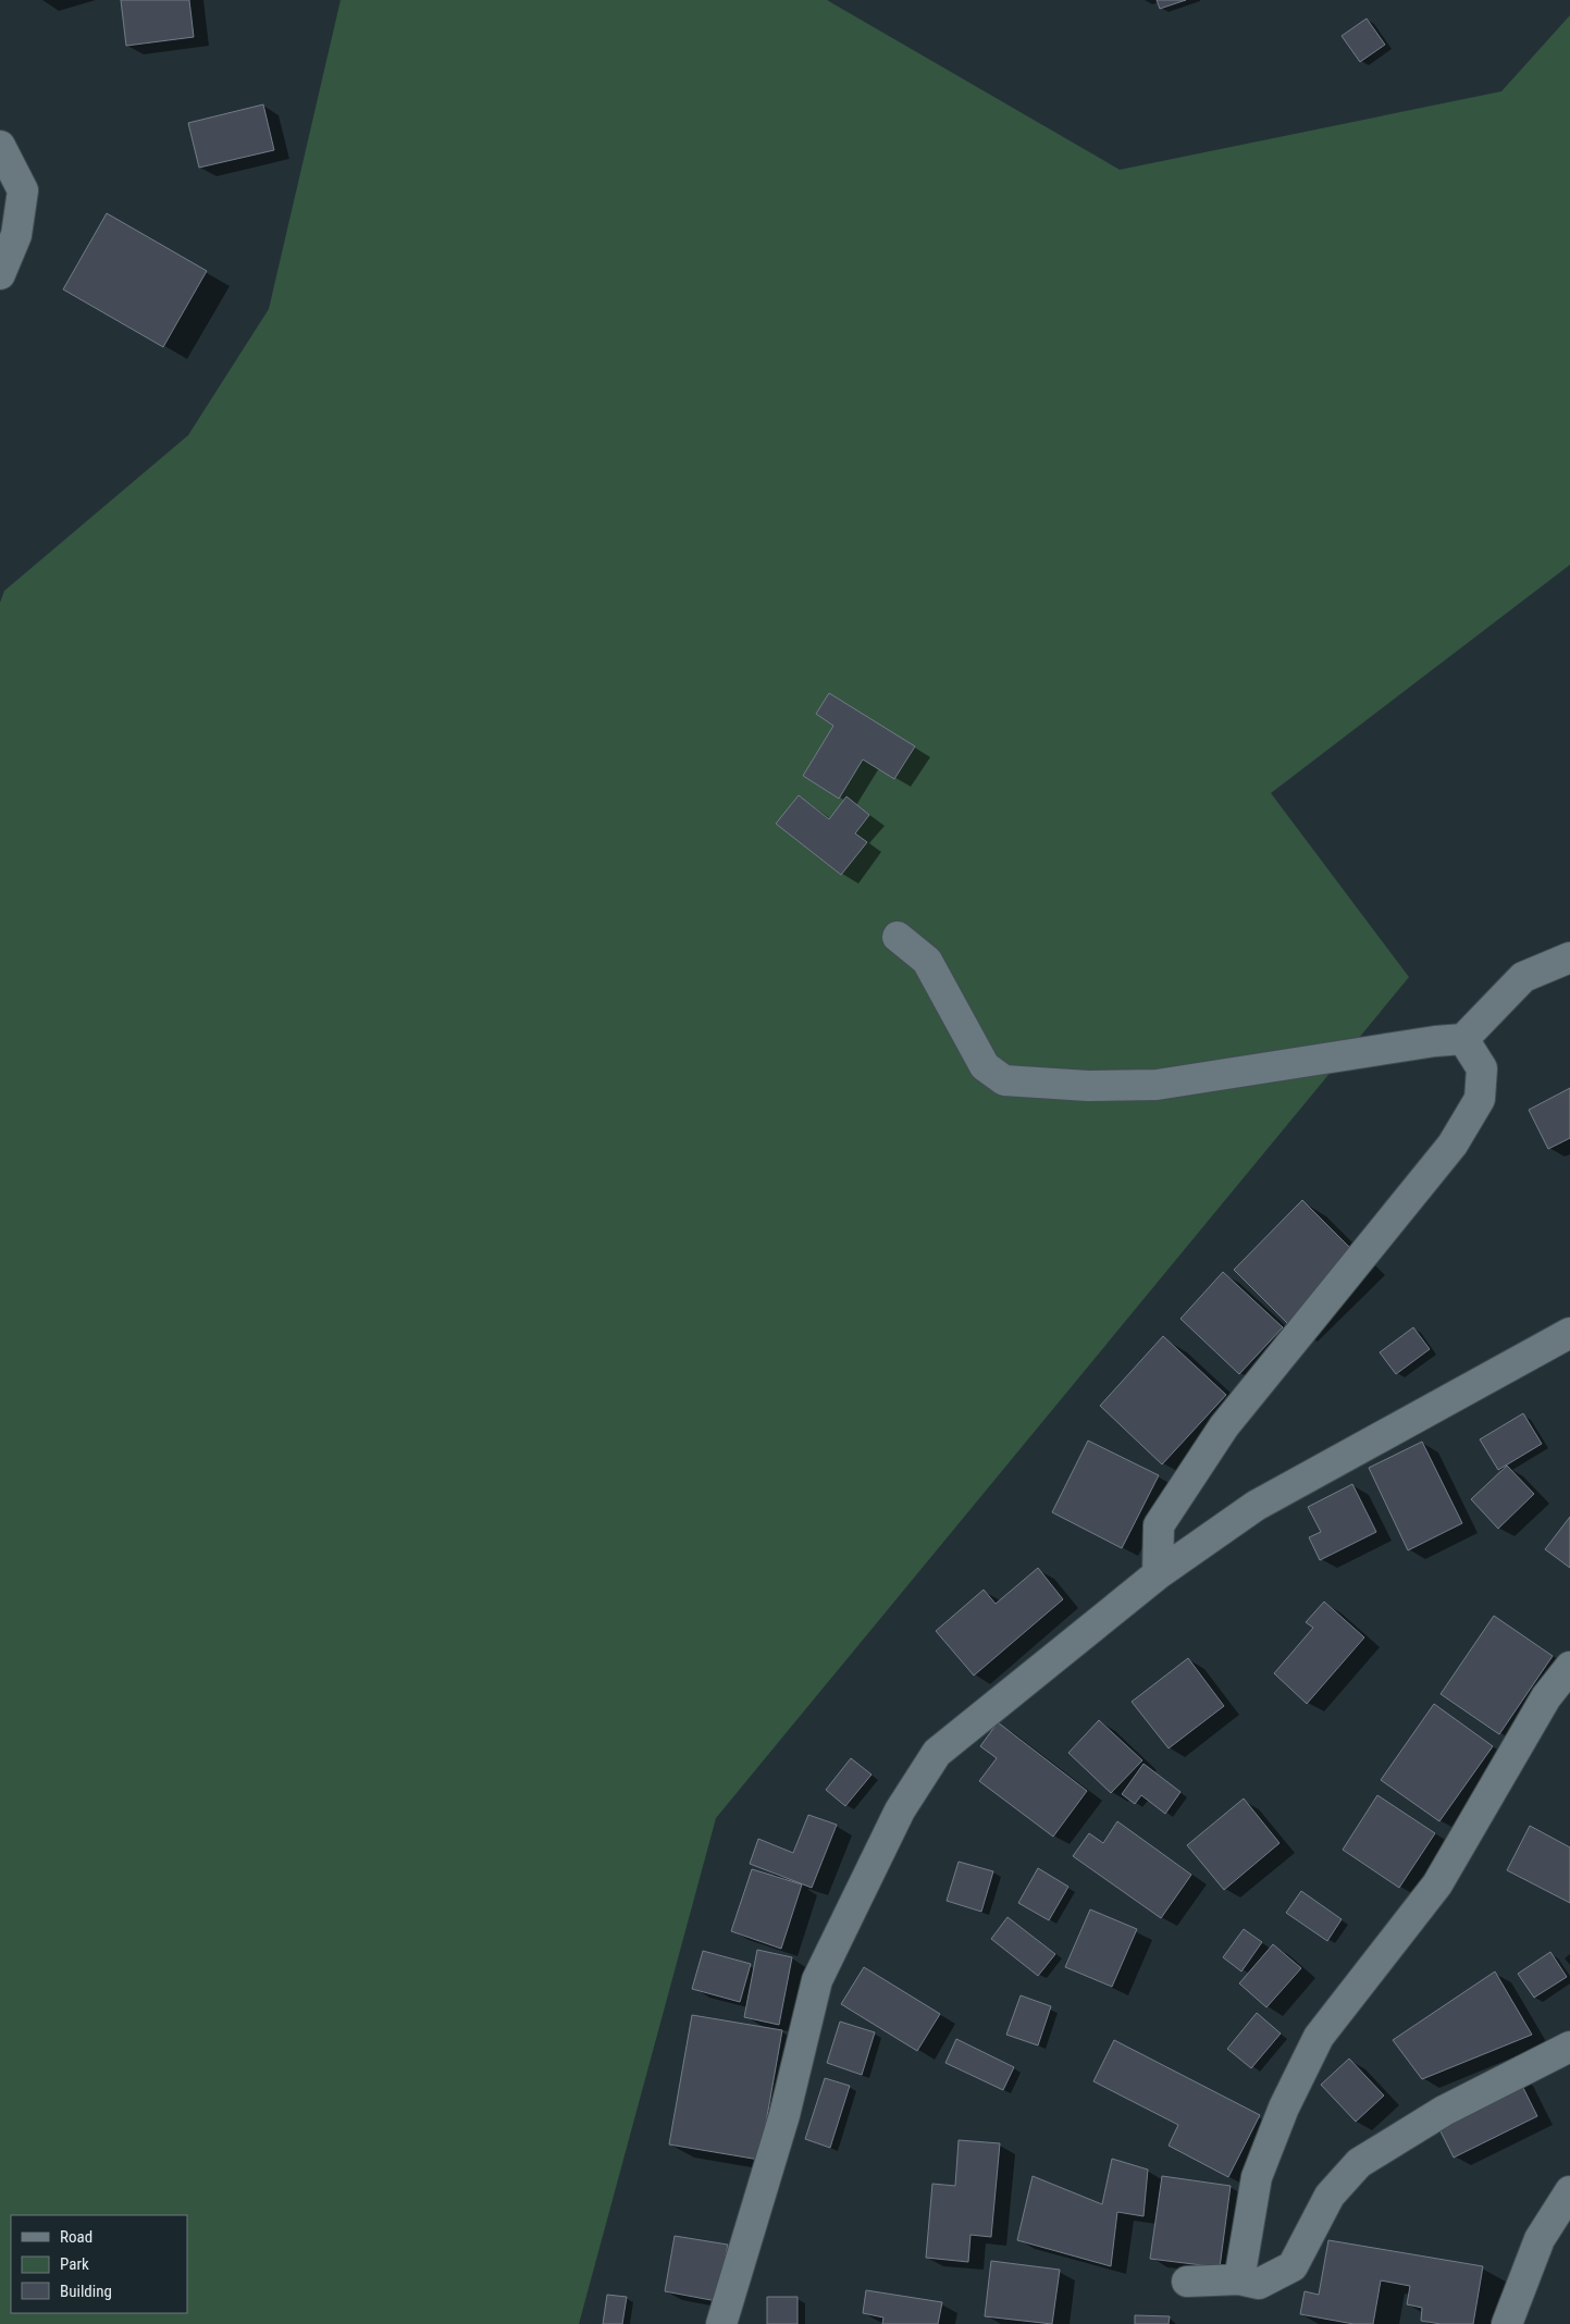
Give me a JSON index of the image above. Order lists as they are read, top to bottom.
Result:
{
  "legend": ["Road", "Park", "Building"]
}
